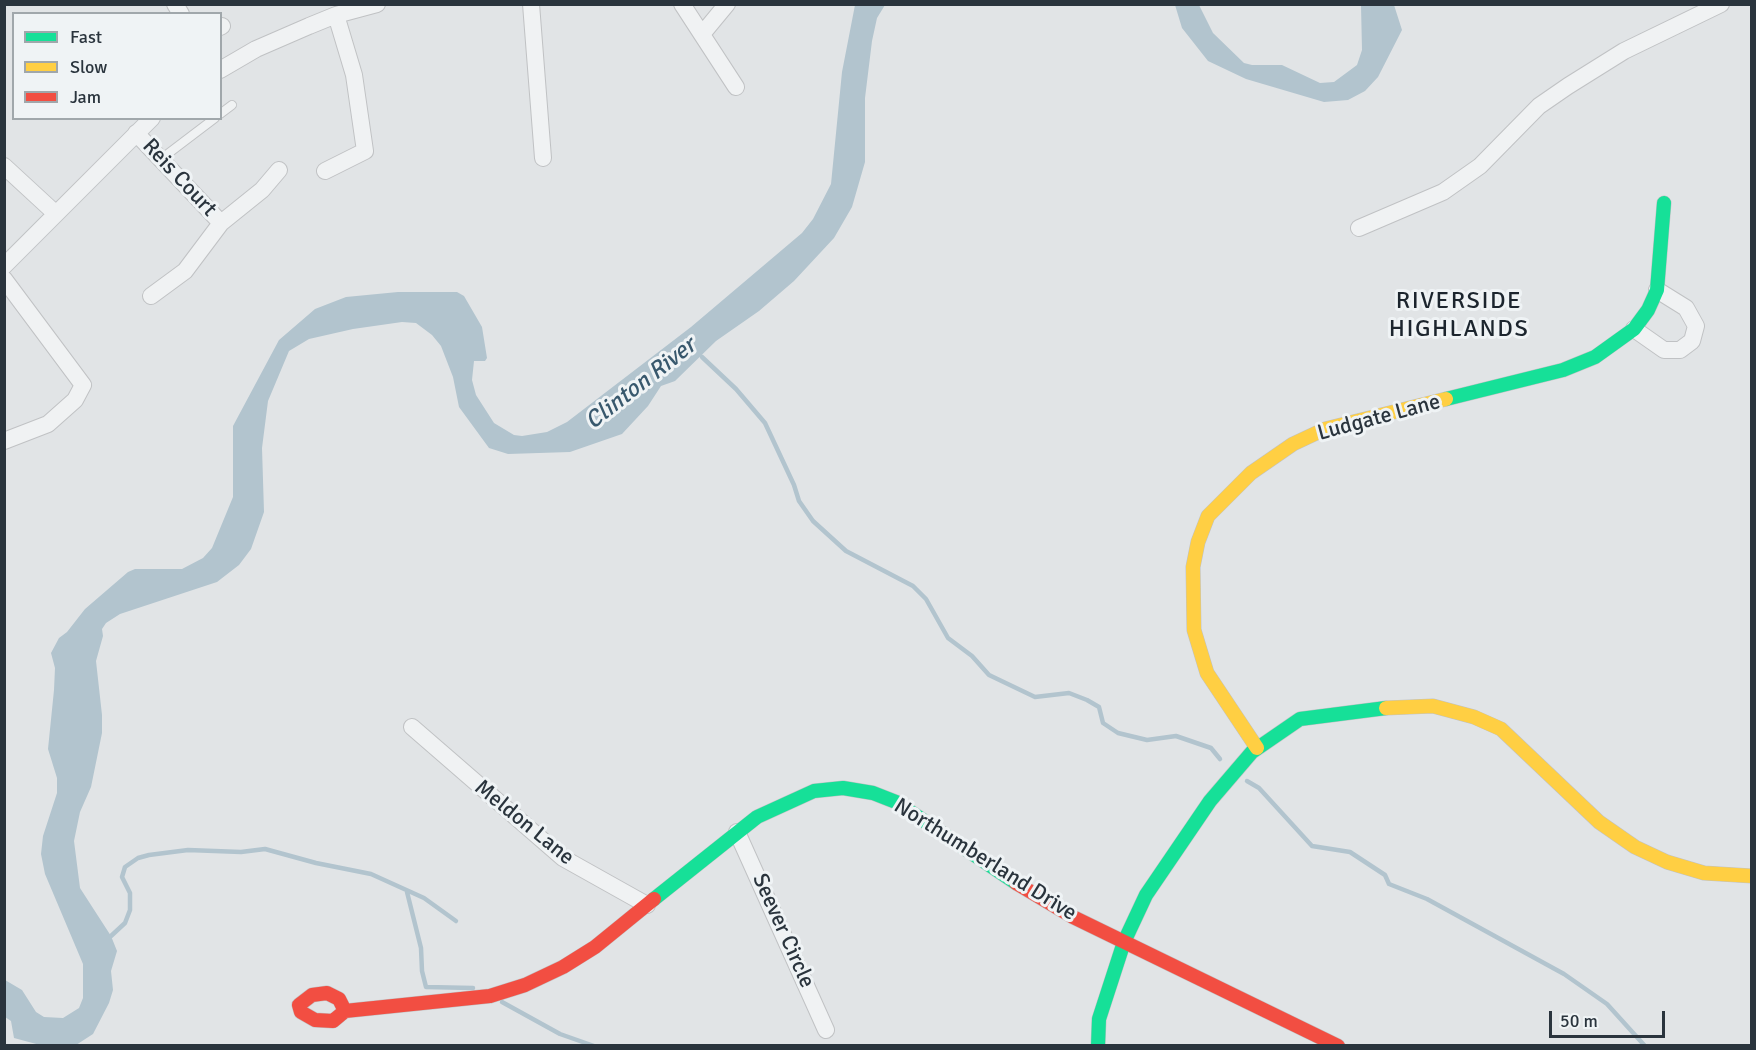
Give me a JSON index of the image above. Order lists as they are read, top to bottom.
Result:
{
  "streets": {
    "street": [
      "Reis Court",
      "Ludgate Lane",
      "Meldon Lane",
      "Northumberland Drive",
      "Seever Circle"
    ]
  },
  "crossings": [
    ["Meldon Lane", "Northumberland Drive"],
    ["Northumberland Drive", "Seever Circle"]
  ],
  "districts": ["RIVERSIDE HIGHLANDS"],
  "water": ["Clinton River"],
  "legend": ["Fast", "Slow", "Jam"],
  "scale_bar": "50 m"
}
